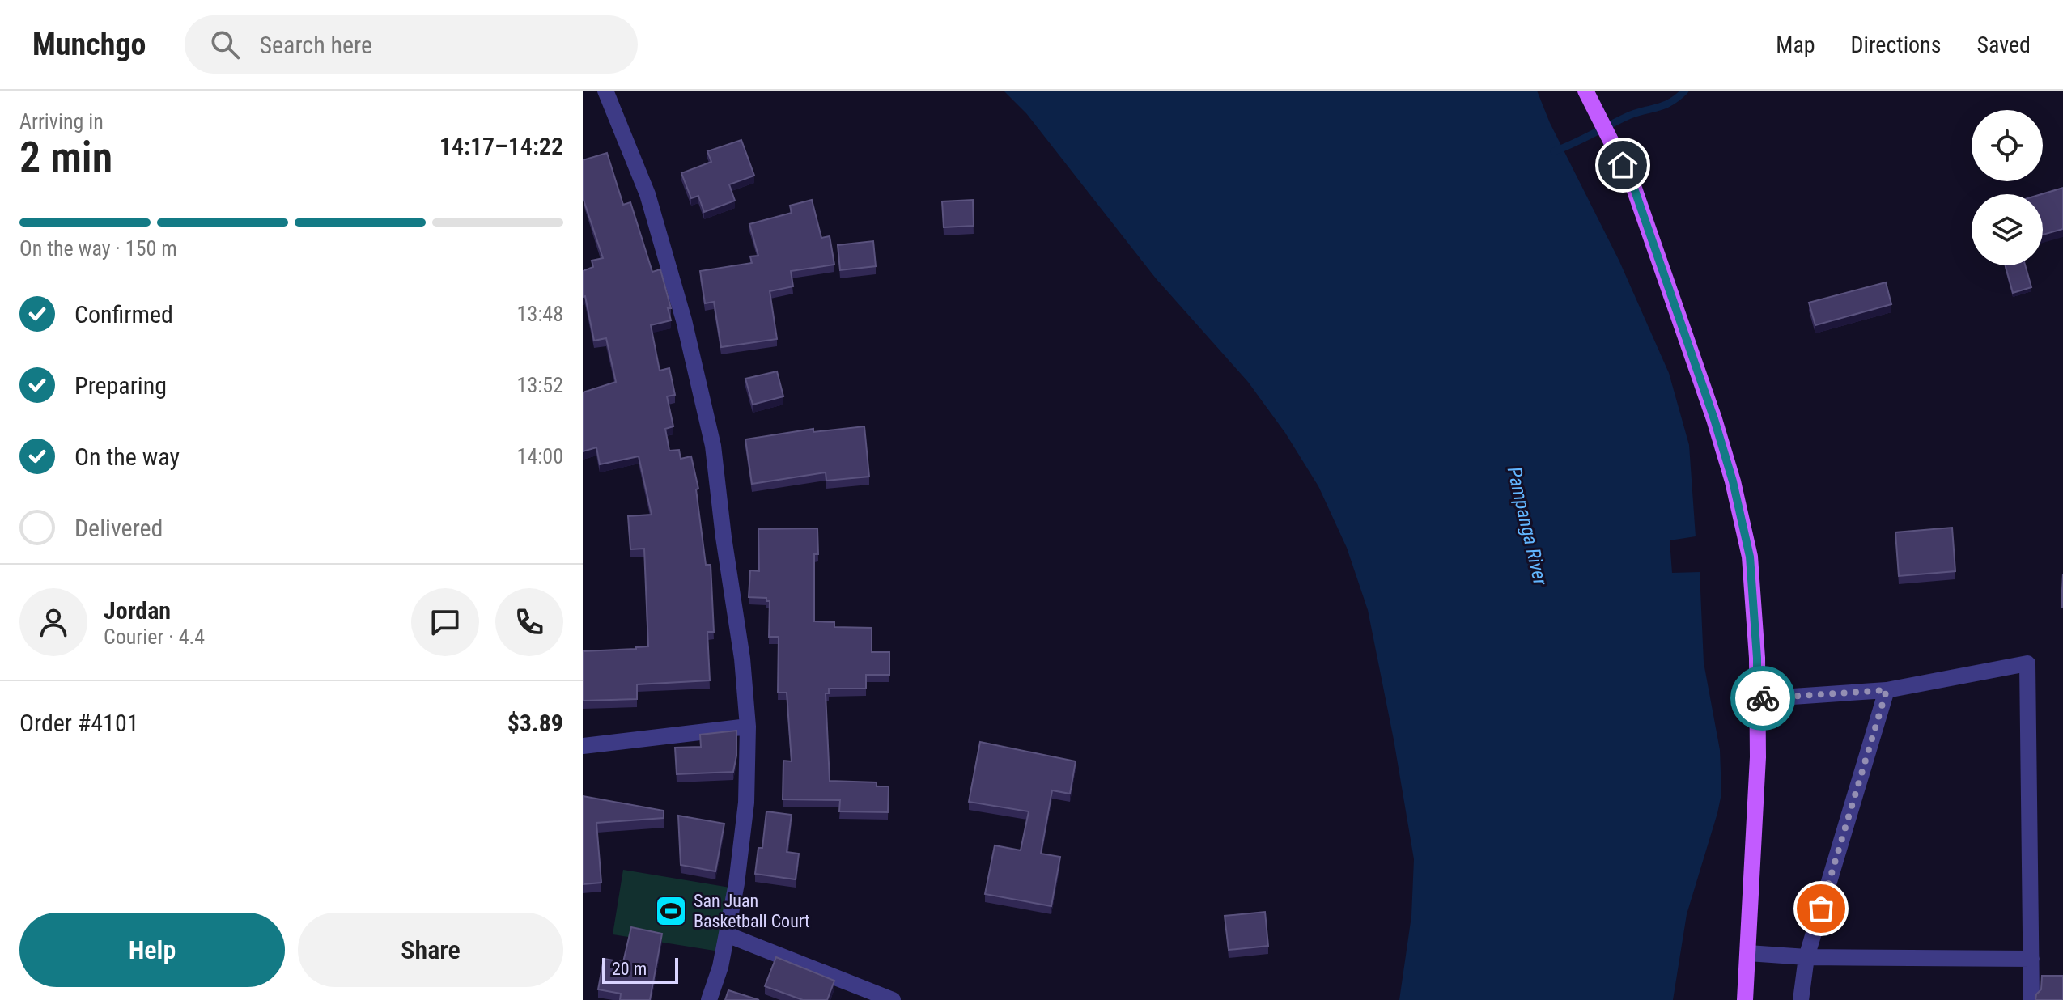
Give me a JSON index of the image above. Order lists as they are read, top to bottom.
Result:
{
  "water": ["Pampanga River"],
  "places": {
    "sports": ["San Juan Basketball Court"]
  },
  "scale_bar": "20 m",
  "page": {
    "header": "Munchgo",
    "search": "Search here",
    "nav": ["Map", "Directions", "Saved"],
    "heading": ["2 min", "Arriving in", "14:17–14:22"],
    "panel": [
      "Jordan",
      "Courier · 4.4",
      "Order #4101",
      "$3.89"
    ],
    "bar": "On the way · 150 m",
    "list": [
      ["Confirmed", "13:48"],
      ["Preparing", "13:52"],
      ["On the way", "14:00"],
      "Delivered"
    ],
    "buttons": ["Help", "Share"],
    "scale": "20 m"
  }
}
